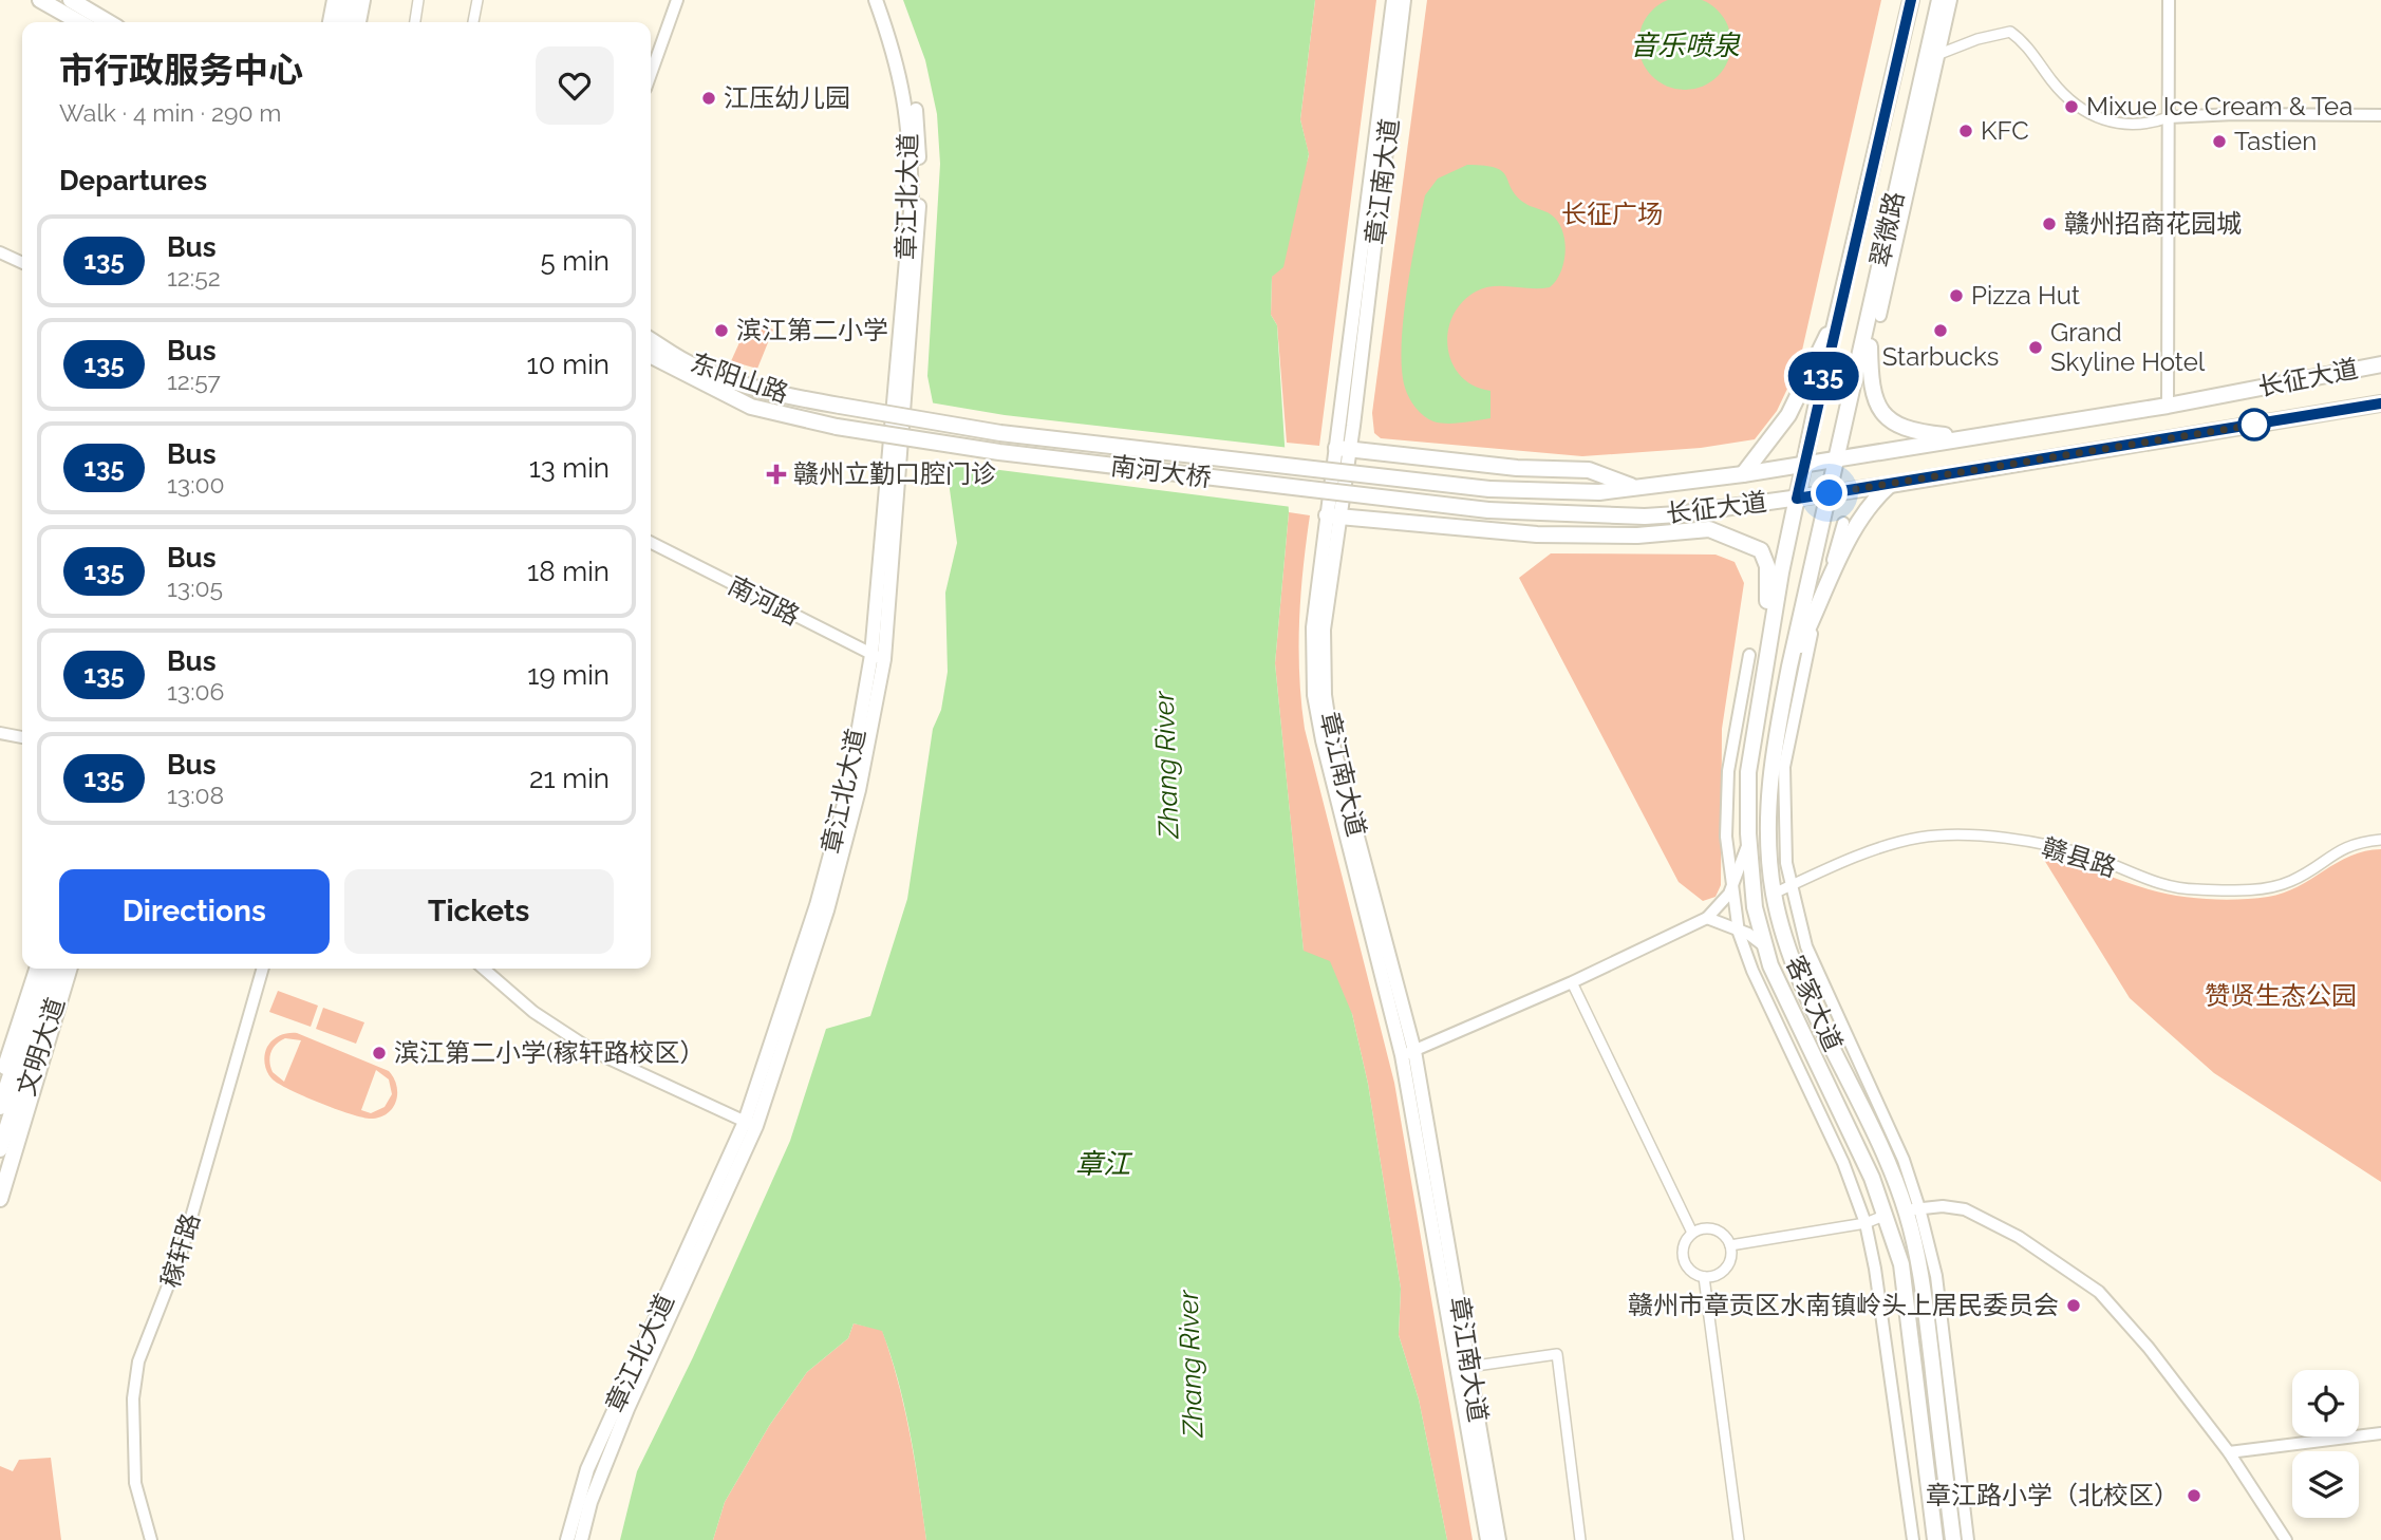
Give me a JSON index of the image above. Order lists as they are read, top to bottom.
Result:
{
  "streets": {
    "main road": [
      "章江南大道",
      "章江北大道",
      "翠微路",
      "东阳山路",
      "长征大道",
      "南河大桥",
      "客家大道",
      "文明大道"
    ],
    "street": ["南河路", "赣县路", "稼轩路"]
  },
  "crossings": [
    ["章江北大道", "南河路"],
    ["翠微路", "长征大道"],
    ["翠微路", "客家大道"],
    ["东阳山路", "南河大桥"],
    ["长征大道", "南河大桥"],
    ["长征大道", "客家大道"],
    ["赣县路", "客家大道"]
  ],
  "water": ["音乐喷泉", "Zhang River", "章江"],
  "parks": ["长征广场", "赞贤生态公园"],
  "places": {
    "other": [
      "江压幼儿园",
      "Mixue Ice Cream & Tea",
      "KFC",
      "Tastien",
      "赣州招商花园城",
      "Pizza Hut",
      "滨江第二小学",
      "Starbucks",
      "Grand Skyline Hotel",
      "滨江第二小学(稼轩路校区）",
      "赣州市章贡区水南镇岭头上居民委员会",
      "章江路小学（北校区）"
    ],
    "health": ["赣州立勤口腔门诊"]
  },
  "lines": ["bus line 135"],
  "page": {
    "on_map": "135",
    "heading": [
      ["市行政服务中心", "Walk · 4 min · 290 m"],
      "Departures"
    ],
    "list": [
      {
        "mark": "135",
        "name": "Bus",
        "note": "12:52",
        "value": "5 min"
      },
      {
        "mark": "135",
        "name": "Bus",
        "note": "12:57",
        "value": "10 min"
      },
      {
        "mark": "135",
        "name": "Bus",
        "note": "13:00",
        "value": "13 min"
      },
      {
        "mark": "135",
        "name": "Bus",
        "note": "13:05",
        "value": "18 min"
      },
      {
        "mark": "135",
        "name": "Bus",
        "note": "13:06",
        "value": "19 min"
      },
      {
        "mark": "135",
        "name": "Bus",
        "note": "13:08",
        "value": "21 min"
      }
    ],
    "buttons": ["Directions", "Tickets"]
  }
}
